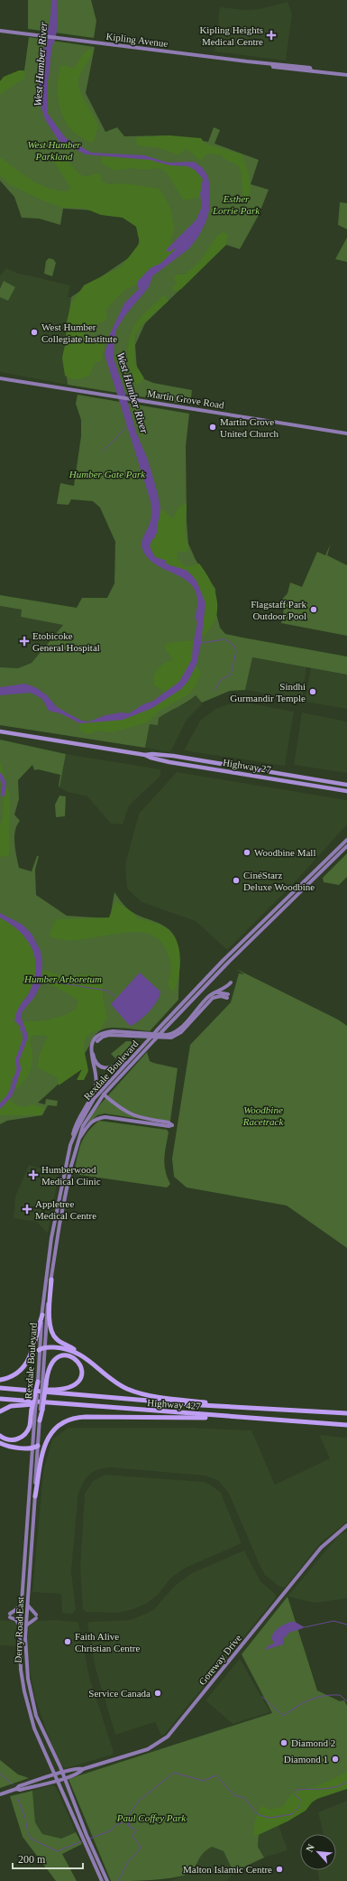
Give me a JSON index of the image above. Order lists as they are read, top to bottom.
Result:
{
  "streets": {
    "highway": ["Highway 427"],
    "main road": [
      "Kipling Avenue",
      "Martin Grove Road",
      "Highway 27",
      "Rexdale Boulevard",
      "Derry Road East",
      "Goreway Drive"
    ]
  },
  "crossings": [
    ["Derry Road East", "Goreway Drive"]
  ],
  "water": ["West Humber River"],
  "parks": [
    "West Humber Parkland",
    "Esther Lorrie Park",
    "Humber Gate Park",
    "Humber Arboretum",
    "Woodbine Racetrack",
    "Paul Coffey Park"
  ],
  "places": {
    "health": [
      "Kipling Heights Medical Centre",
      "Etobicoke General Hospital",
      "Humberwood Medical Clinic",
      "Appletree Medical Centre"
    ],
    "other": [
      "West Humber Collegiate Institute",
      "Martin Grove United Church",
      "Flagstaff Park Outdoor Pool",
      "Sindhi Gurmandir Temple",
      "Woodbine Mall",
      "CinéStarz Deluxe Woodbine",
      "Faith Alive Christian Centre",
      "Service Canada",
      "Diamond 2",
      "Diamond 1",
      "Malton Islamic Centre"
    ]
  },
  "scale_bar": "200 m",
  "north": "top left"
}
